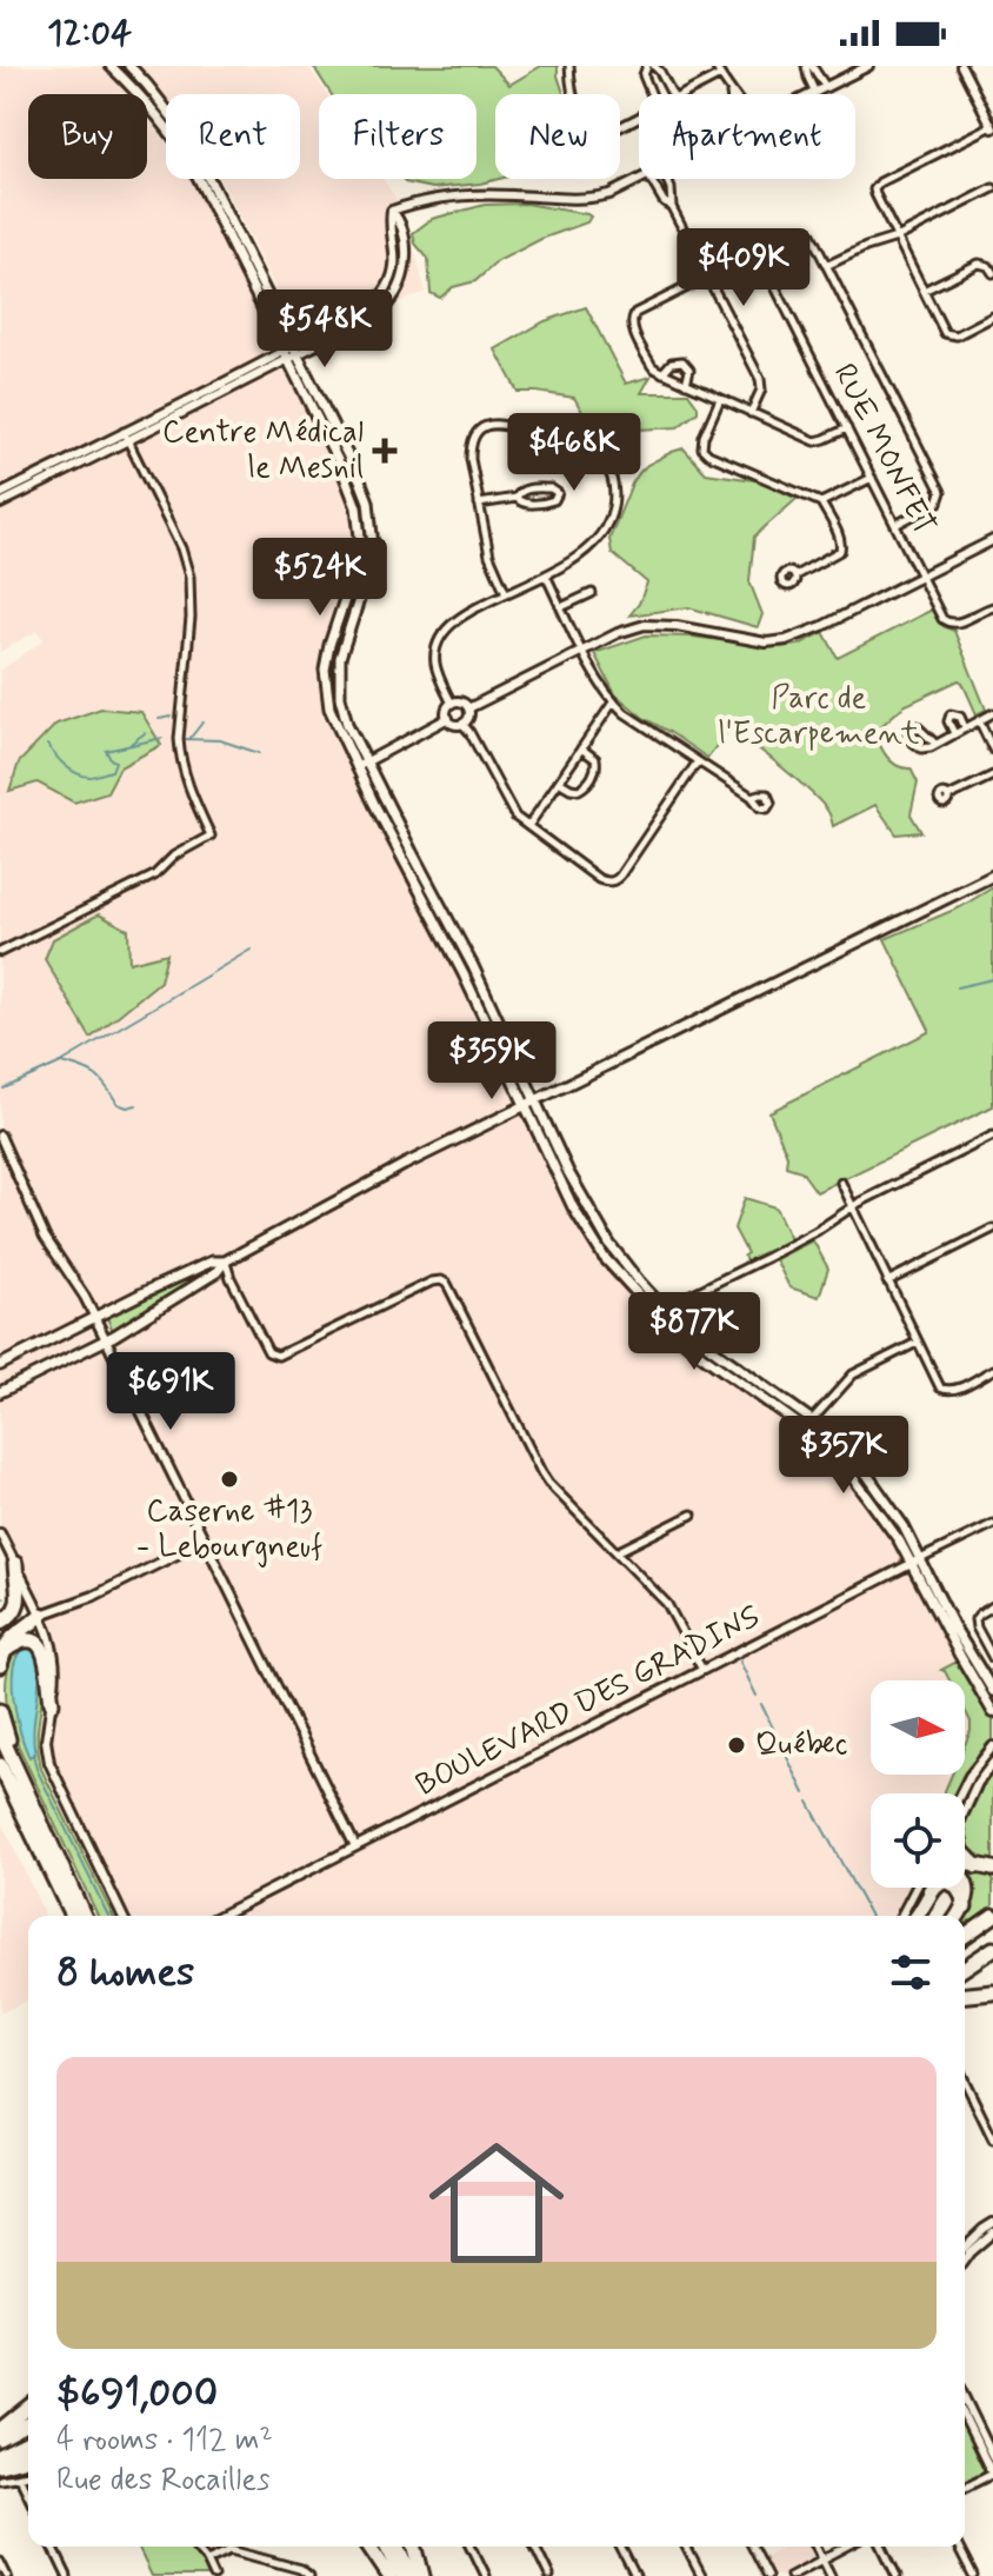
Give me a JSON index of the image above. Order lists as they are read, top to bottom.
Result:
{
  "streets": {
    "street": ["RUE MONFET", "BOULEVARD DES GRADINS"]
  },
  "parks": ["Parc de l'Escarpement"],
  "places": {
    "health": ["Centre Médical le Mesnil"],
    "other": ["Caserne #13 - Lebourgneuf", "Québec"]
  },
  "north": "right",
  "page": {
    "status": "12:04",
    "chip": [
      "Buy",
      "Rent",
      "Filters",
      "New",
      "Apartment"
    ],
    "price": [
      "$409K",
      "$548K",
      "$468K",
      "$524K",
      "$359K",
      "$877K",
      "$691K",
      "$357K"
    ],
    "heading": "8 homes",
    "list": [
      {
        "name": "$691,000",
        "note": "4 rooms · 112 m² · Rue des Rocailles"
      }
    ]
  }
}
